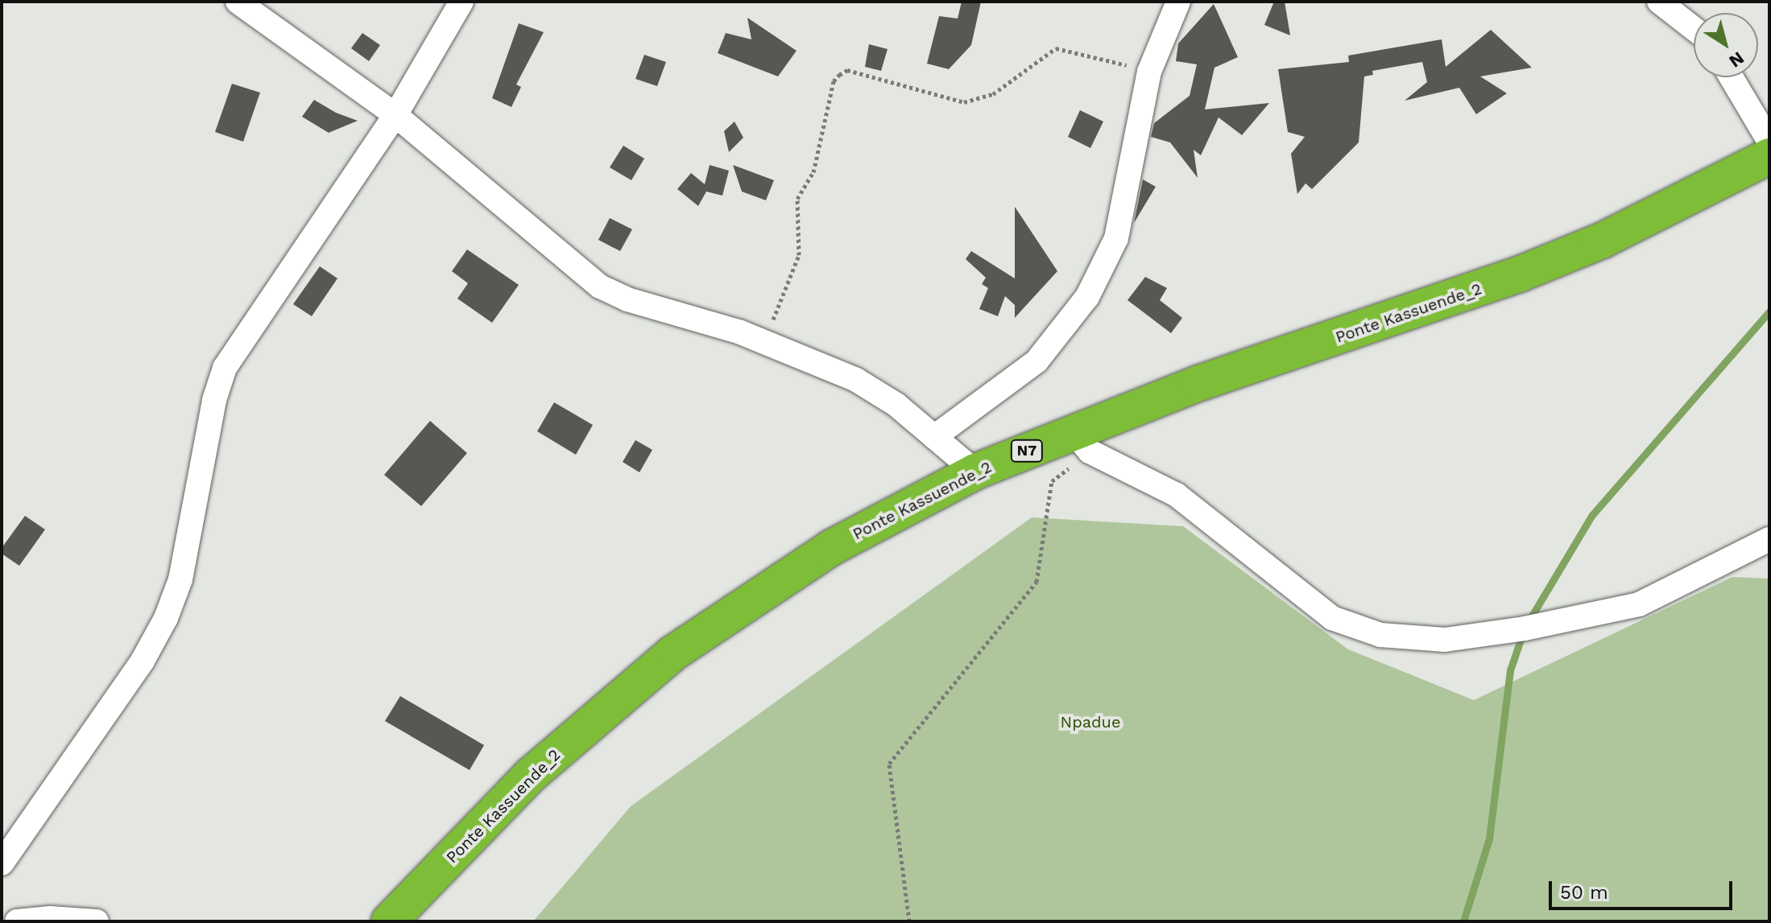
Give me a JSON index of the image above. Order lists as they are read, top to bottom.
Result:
{
  "streets": {
    "highway": ["Ponte Kassuende_2", "N7"]
  },
  "parks": ["Npadue"],
  "scale_bar": "50 m",
  "north": "bottom right"
}
